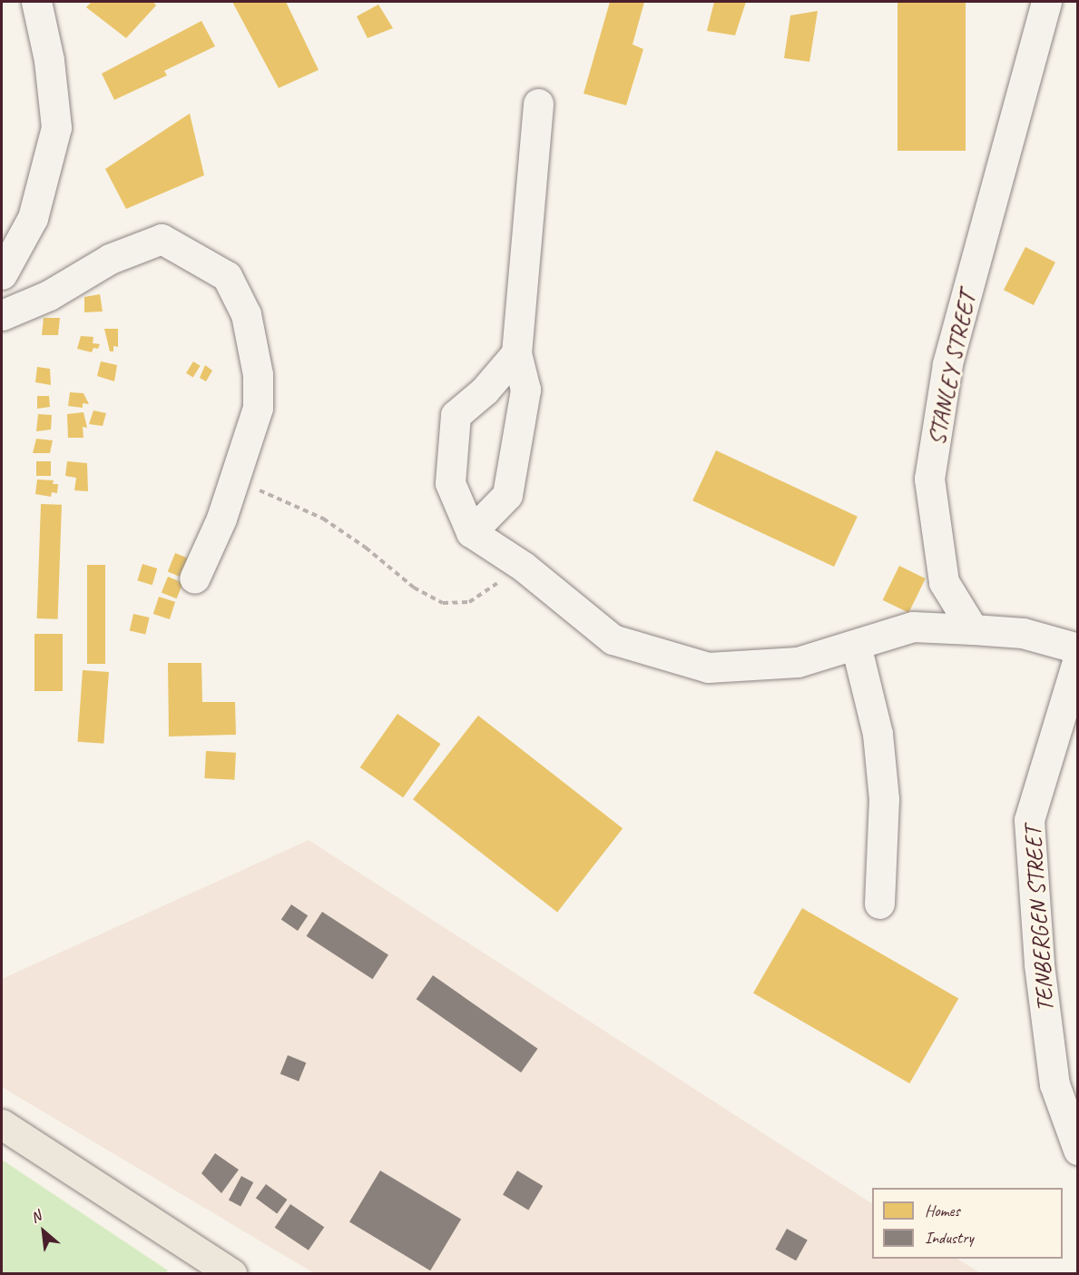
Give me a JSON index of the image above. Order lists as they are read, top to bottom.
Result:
{
  "streets": {
    "street": ["STANLEY STREET", "TENBERGEN STREET"]
  },
  "legend": ["Homes", "Industry"],
  "north": "top left"
}
